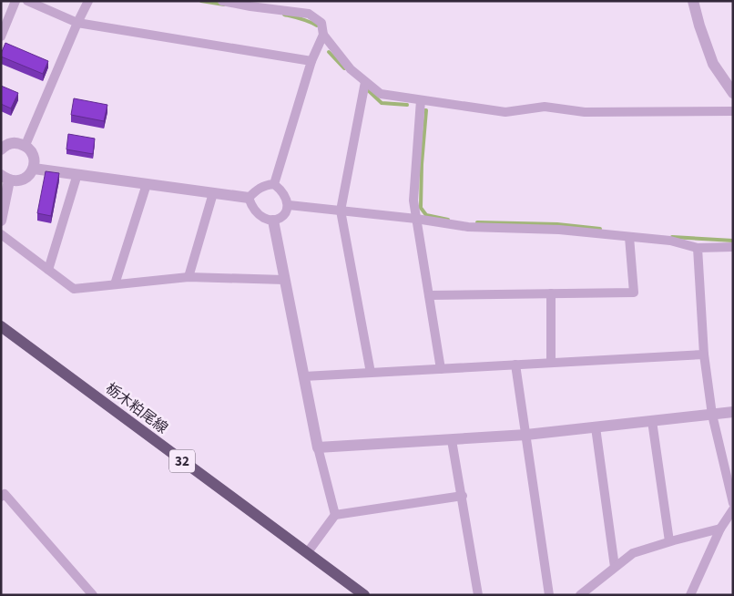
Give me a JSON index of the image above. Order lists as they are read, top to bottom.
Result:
{
  "streets": {
    "main road": ["栃木粕尾線", "32"]
  }
}
